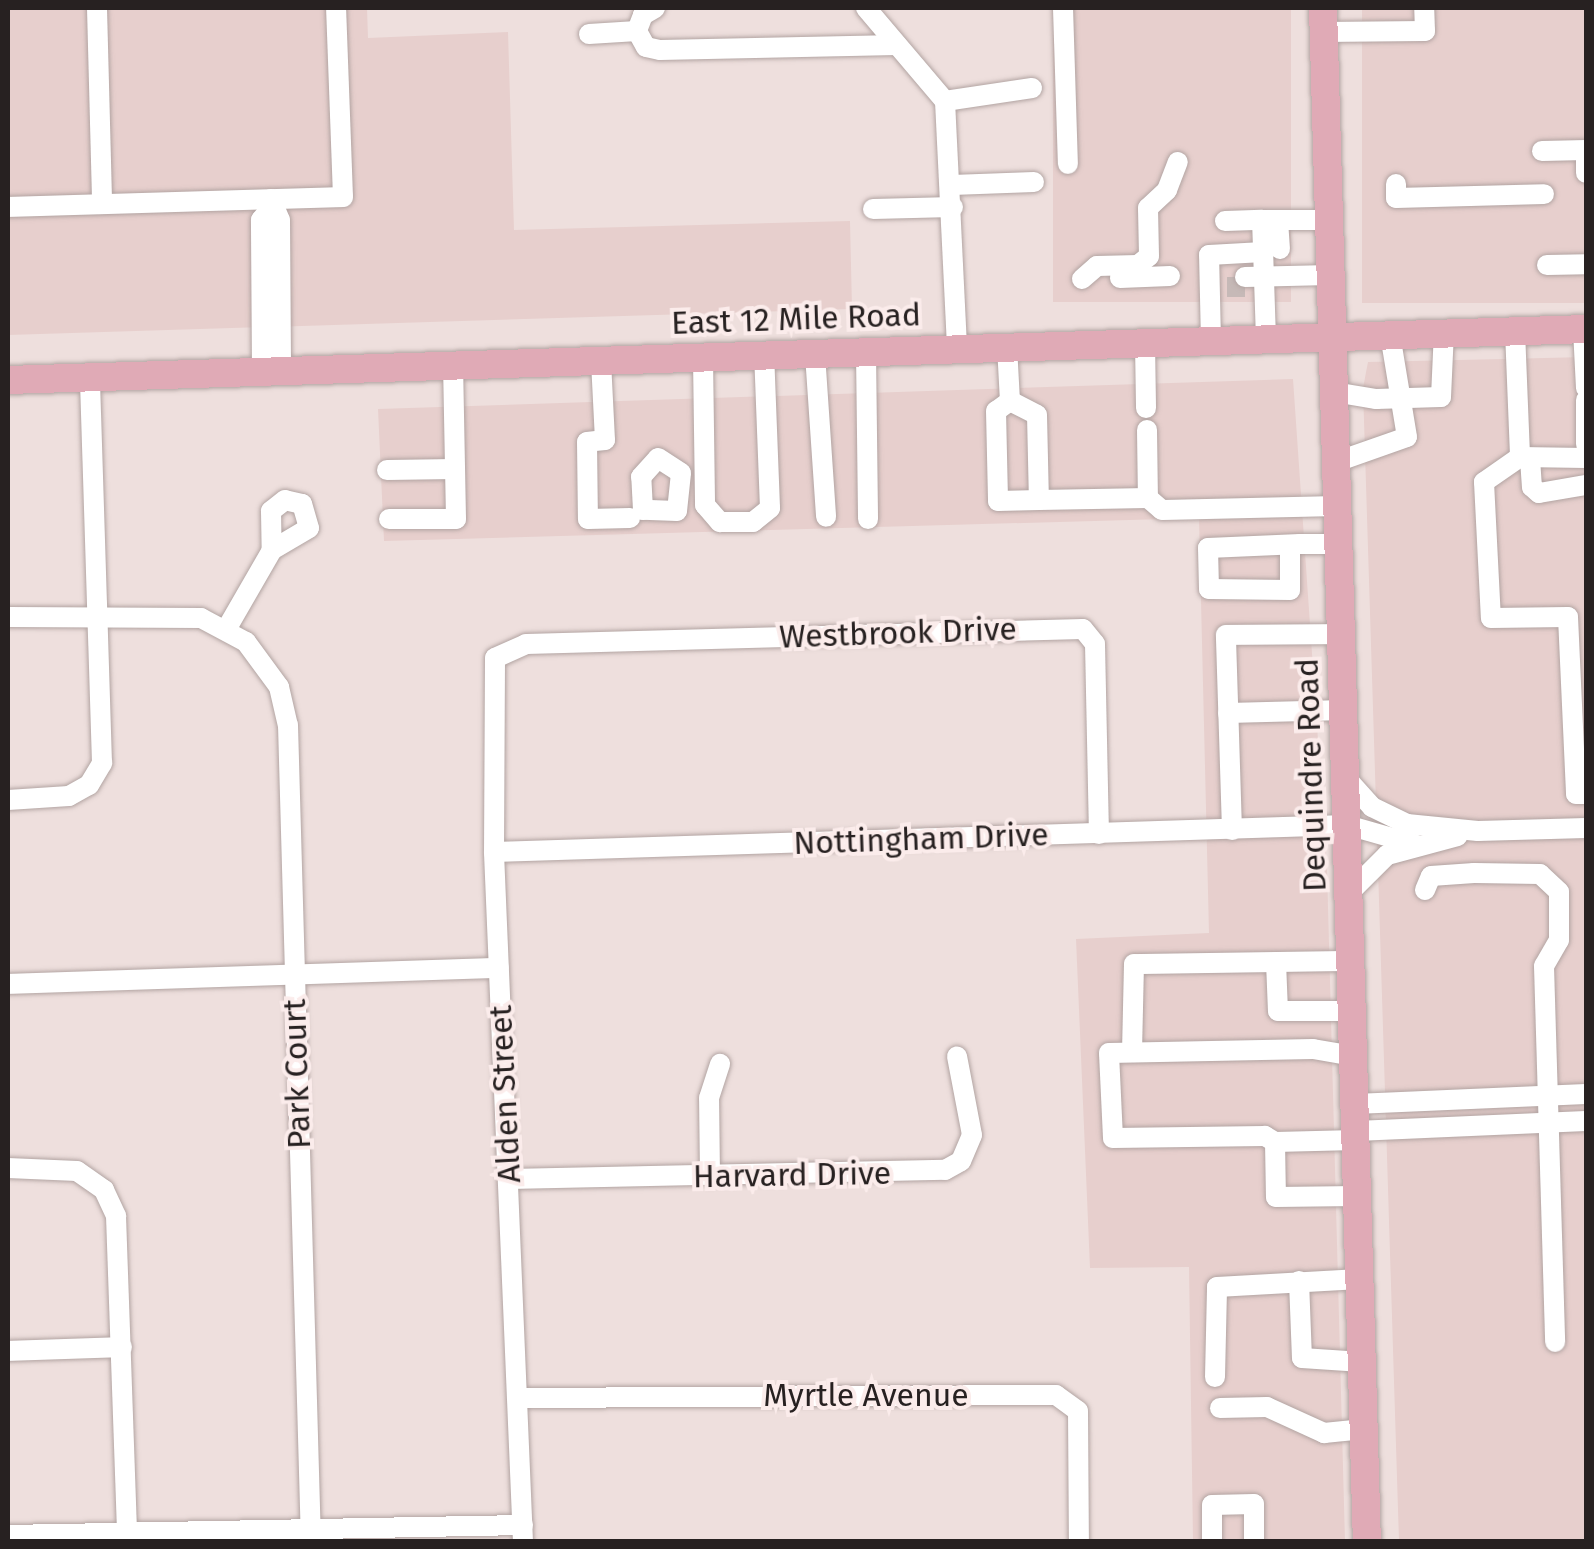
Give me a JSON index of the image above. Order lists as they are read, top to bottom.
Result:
{
  "streets": {
    "main road": ["East 12 Mile Road", "Dequindre Road"],
    "street": [
      "Westbrook Drive",
      "Nottingham Drive",
      "Park Court",
      "Alden Street",
      "Harvard Drive",
      "Myrtle Avenue"
    ]
  },
  "crossings": [
    ["East 12 Mile Road", "Dequindre Road"],
    ["Westbrook Drive", "Nottingham Drive"],
    ["Westbrook Drive", "Alden Street"],
    ["Dequindre Road", "Nottingham Drive"],
    ["Nottingham Drive", "Alden Street"],
    ["Alden Street", "Harvard Drive"],
    ["Alden Street", "Myrtle Avenue"]
  ]
}
